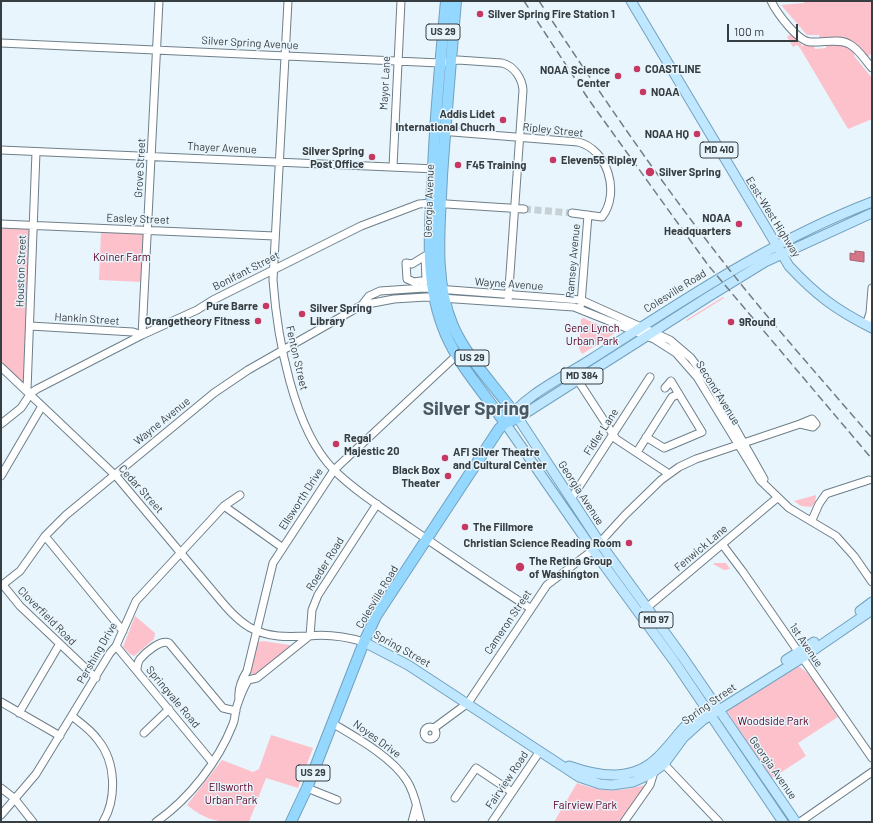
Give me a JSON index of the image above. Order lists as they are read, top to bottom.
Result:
{
  "streets": {
    "highway": ["US 29", "Georgia Avenue", "Colesville Road"],
    "main road": [
      "MD 410",
      "East-West Highway",
      "MD 384",
      "MD 97",
      "Spring Street"
    ],
    "street": [
      "Silver Spring Avenue",
      "Mayor Lane",
      "Ripley Street",
      "Thayer Avenue",
      "Grove Street",
      "Easley Street",
      "Ramsey Avenue",
      "Houston Street",
      "Bonifant Street",
      "Wayne Avenue",
      "Hankin Street",
      "Fenton Street",
      "Second Avenue",
      "Fidler Lane",
      "Cedar Street",
      "Ellsworth Drive",
      "Fenwick Lane",
      "Roeder Road",
      "Cloverfield Road",
      "Cameron Street",
      "1st Avenue",
      "Pershing Drive",
      "Springvale Road",
      "Noyes Drive",
      "Fairview Road"
    ]
  },
  "crossings": [
    ["Silver Spring Avenue", "Mayor Lane"],
    ["Silver Spring Avenue", "Ripley Street"],
    ["Silver Spring Avenue", "Grove Street"],
    ["Silver Spring Avenue", "Georgia Avenue"],
    ["Silver Spring Avenue", "Fenton Street"],
    ["Mayor Lane", "Thayer Avenue"],
    ["Ripley Street", "Georgia Avenue"],
    ["Ripley Street", "Ramsey Avenue"],
    ["Thayer Avenue", "Grove Street"],
    ["Thayer Avenue", "Georgia Avenue"],
    ["Thayer Avenue", "Houston Street"],
    ["Thayer Avenue", "Fenton Street"],
    ["Grove Street", "Easley Street"],
    ["Grove Street", "Bonifant Street"],
    ["Grove Street", "Hankin Street"],
    ["Georgia Avenue", "Bonifant Street"],
    ["Georgia Avenue", "Wayne Avenue"],
    ["Georgia Avenue", "Colesville Road"],
    ["Georgia Avenue", "Fidler Lane"],
    ["Georgia Avenue", "Ellsworth Drive"],
    ["Georgia Avenue", "Fenwick Lane"],
    ["Georgia Avenue", "MD 97"],
    ["Georgia Avenue", "Cameron Street"],
    ["Georgia Avenue", "Spring Street"],
    ["East-West Highway", "Colesville Road"],
    ["Easley Street", "Houston Street"],
    ["Easley Street", "Fenton Street"],
    ["Ramsey Avenue", "Wayne Avenue"],
    ["Houston Street", "Bonifant Street"],
    ["Houston Street", "Hankin Street"],
    ["Houston Street", "Cedar Street"],
    ["Bonifant Street", "Hankin Street"],
    ["Bonifant Street", "Fenton Street"],
    ["Bonifant Street", "Cedar Street"],
    ["Wayne Avenue", "Colesville Road"],
    ["Wayne Avenue", "Fenton Street"],
    ["Wayne Avenue", "Second Avenue"],
    ["Wayne Avenue", "Cedar Street"],
    ["Wayne Avenue", "Cloverfield Road"],
    ["Colesville Road", "Fenton Street"],
    ["Colesville Road", "Second Avenue"],
    ["Colesville Road", "Spring Street"],
    ["Colesville Road", "Noyes Drive"],
    ["Fenton Street", "Ellsworth Drive"],
    ["Fenton Street", "Roeder Road"],
    ["Fenton Street", "Cameron Street"],
    ["Second Avenue", "Fenwick Lane"],
    ["Second Avenue", "Cameron Street"],
    ["Cedar Street", "Ellsworth Drive"],
    ["Cedar Street", "Spring Street"],
    ["Cedar Street", "Pershing Drive"],
    ["Ellsworth Drive", "Roeder Road"],
    ["Ellsworth Drive", "Spring Street"],
    ["Ellsworth Drive", "Springvale Road"],
    ["Fenwick Lane", "1st Avenue"],
    ["Roeder Road", "Spring Street"],
    ["Cloverfield Road", "Pershing Drive"],
    ["Cameron Street", "Spring Street"],
    ["1st Avenue", "Spring Street"],
    ["Spring Street", "Fairview Road"],
    ["Pershing Drive", "Springvale Road"]
  ],
  "districts": ["Silver Spring"],
  "parks": [
    "Koiner Farm",
    "Gene Lynch Urban Park",
    "Woodside Park",
    "Ellsworth Urban Park",
    "Fairview Park"
  ],
  "places": [
    "Silver Spring Fire Station 1",
    "COASTLINE",
    "NOAA Science Center",
    "NOAA",
    "Addis Lidet International Chucrh",
    "NOAA HQ",
    "Silver Spring Post Office",
    "Eleven55 Ripley",
    "F45 Training",
    "Silver Spring",
    "NOAA Headquarters",
    "Pure Barre",
    "Silver Spring Library",
    "Orangetheory Fitness",
    "9Round",
    "Regal Majestic 20",
    "AFI Silver Theatre and Cultural Center",
    "Black Box Theater",
    "The Fillmore",
    "Christian Science Reading Room",
    "The Retina Group of Washington"
  ],
  "scale_bar": "100 m"
}
